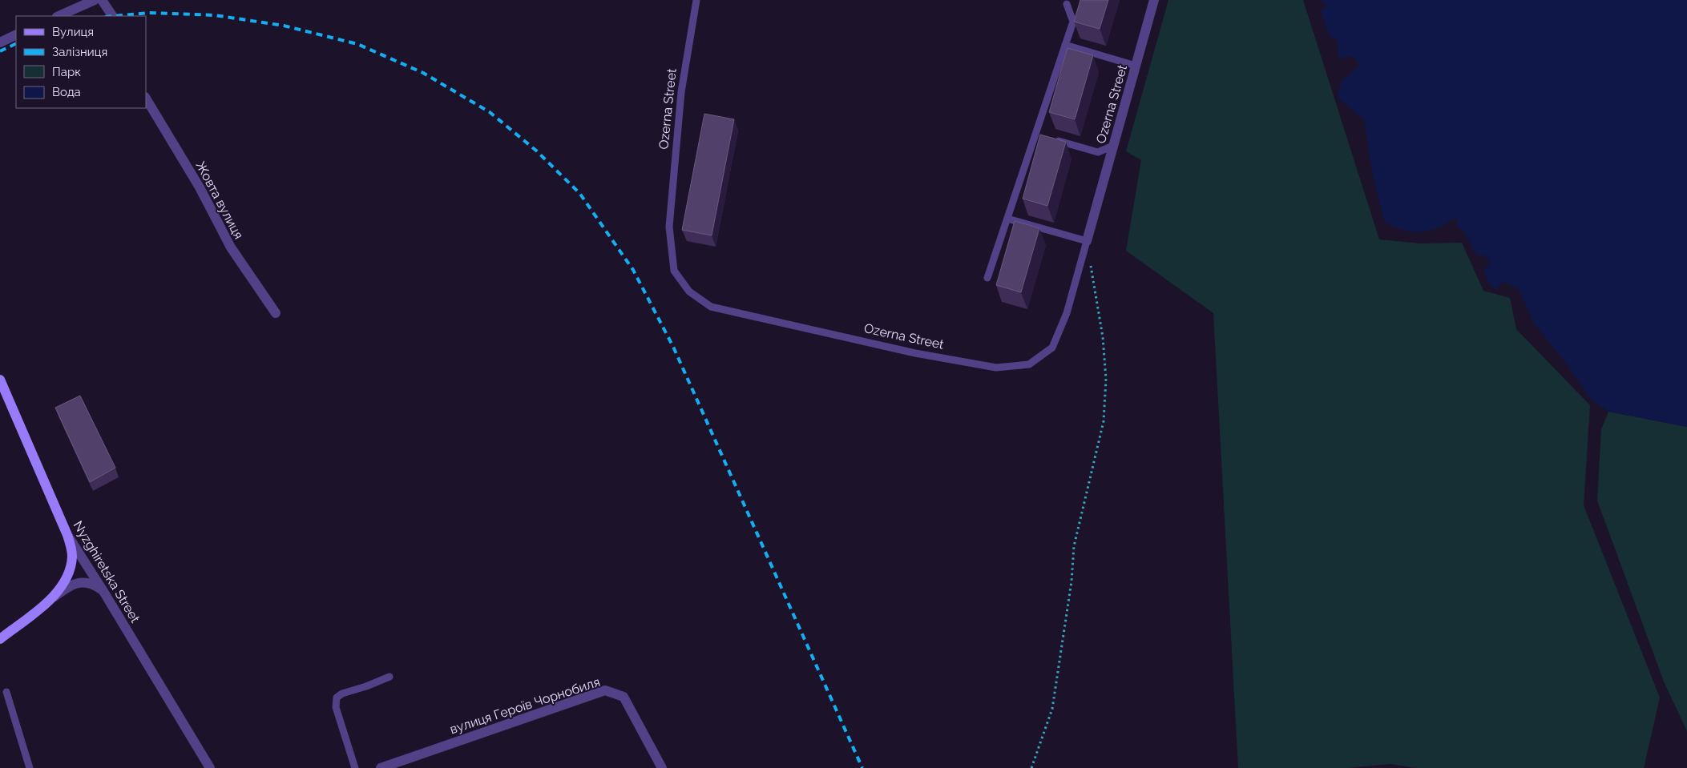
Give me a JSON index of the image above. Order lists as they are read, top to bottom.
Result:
{
  "streets": {
    "main road": ["Nyzghiretska Street"],
    "street": ["Ozerna Street", "Жовта вулиця", "вулиця Героїв Чорнобиля"]
  },
  "legend": [
    "Вулиця",
    "Залізниця",
    "Парк",
    "Вода"
  ]
}
